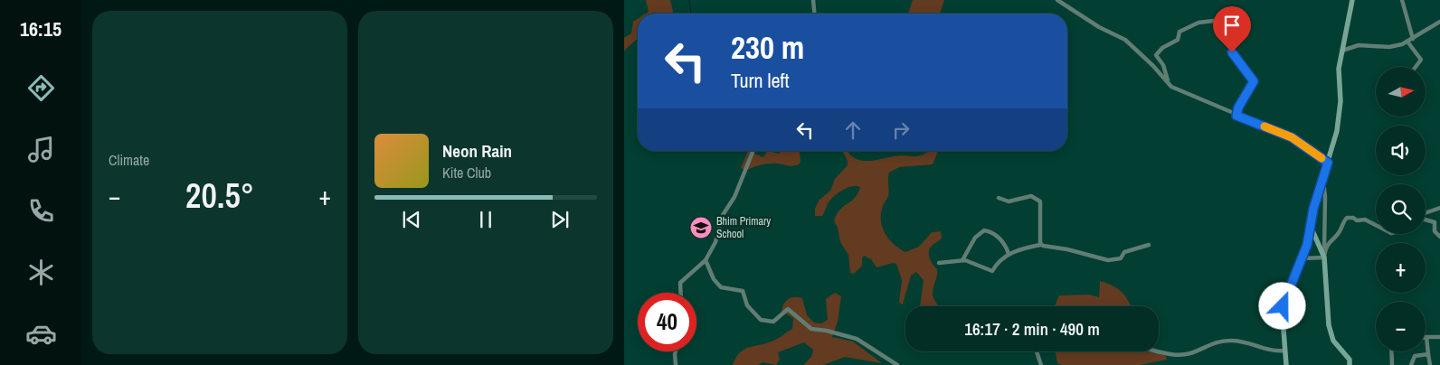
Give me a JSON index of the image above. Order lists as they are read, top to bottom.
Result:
{
  "places": {
    "school or university": ["Bhim Primary School"]
  },
  "north": "right",
  "page": {
    "tabs": "16:15",
    "tile": "Climate",
    "turn": ["230 m", "Turn left"],
    "map_buttons": ["+", "−"],
    "song": ["Neon Rain", "Kite Club"],
    "heat": ["−", "20.5°", "+"],
    "limit": "40",
    "trip": "16:17 · 2 min · 490 m"
  }
}
